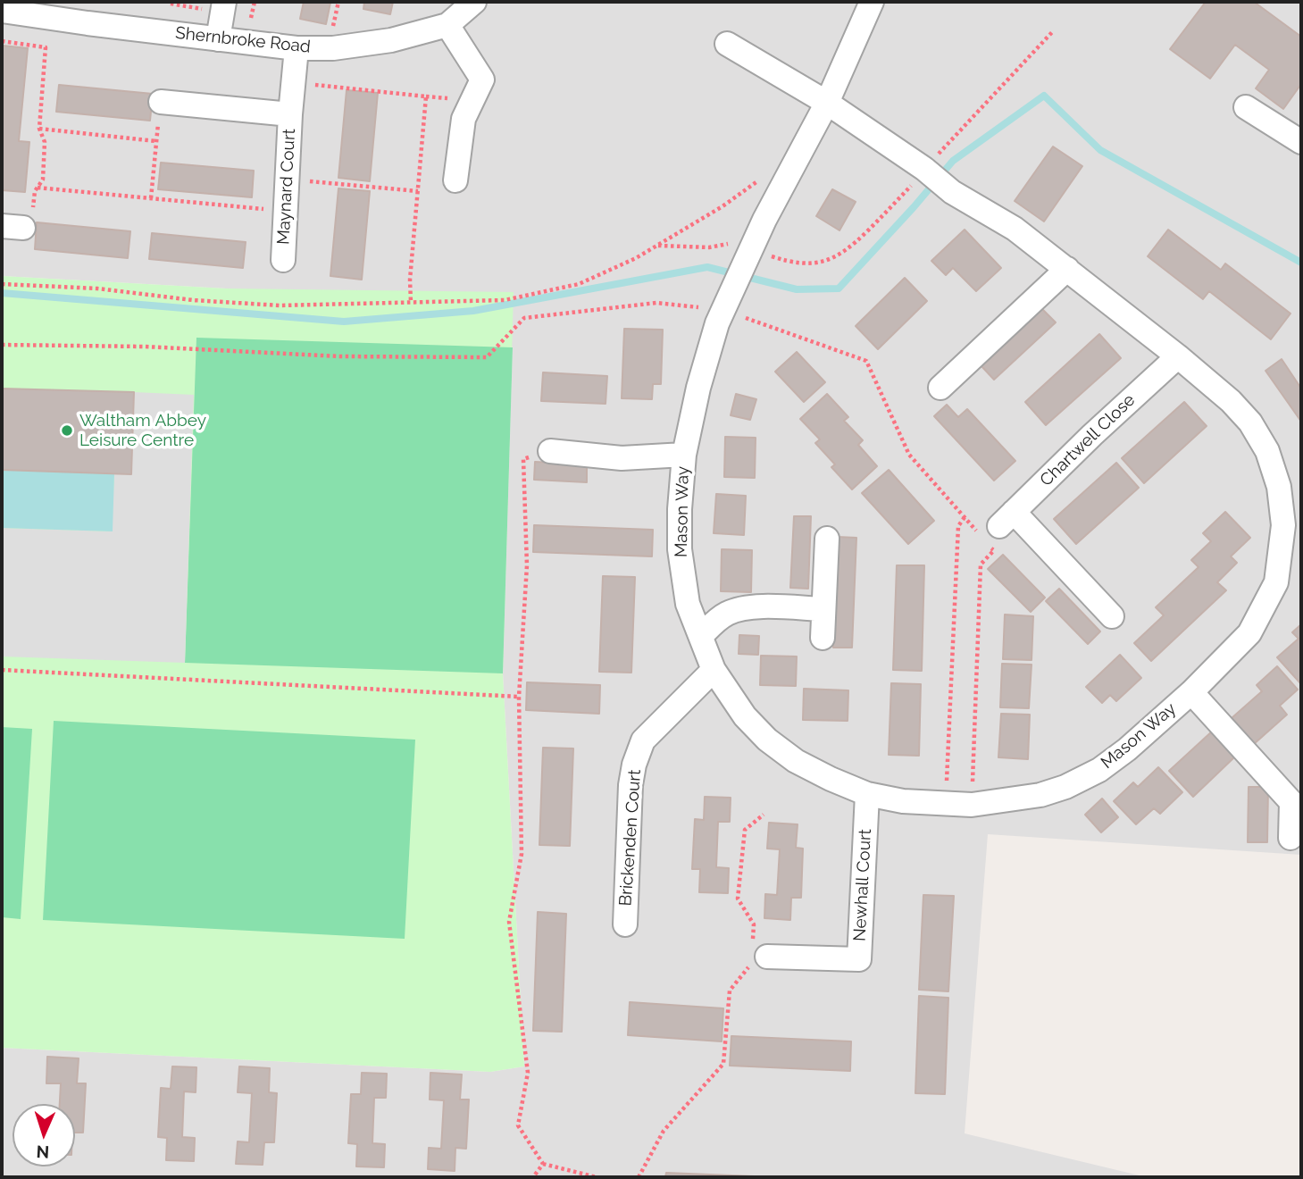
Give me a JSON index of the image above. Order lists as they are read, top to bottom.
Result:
{
  "streets": {
    "street": [
      "Shernbroke Road",
      "Maynard Court",
      "Chartwell Close",
      "Mason Way",
      "Brickenden Court",
      "Newhall Court"
    ]
  },
  "crossings": [
    ["Shernbroke Road", "Maynard Court"],
    ["Chartwell Close", "Mason Way"],
    ["Mason Way", "Brickenden Court"],
    ["Mason Way", "Newhall Court"]
  ],
  "places": ["Waltham Abbey Leisure Centre"],
  "north": "bottom"
}
